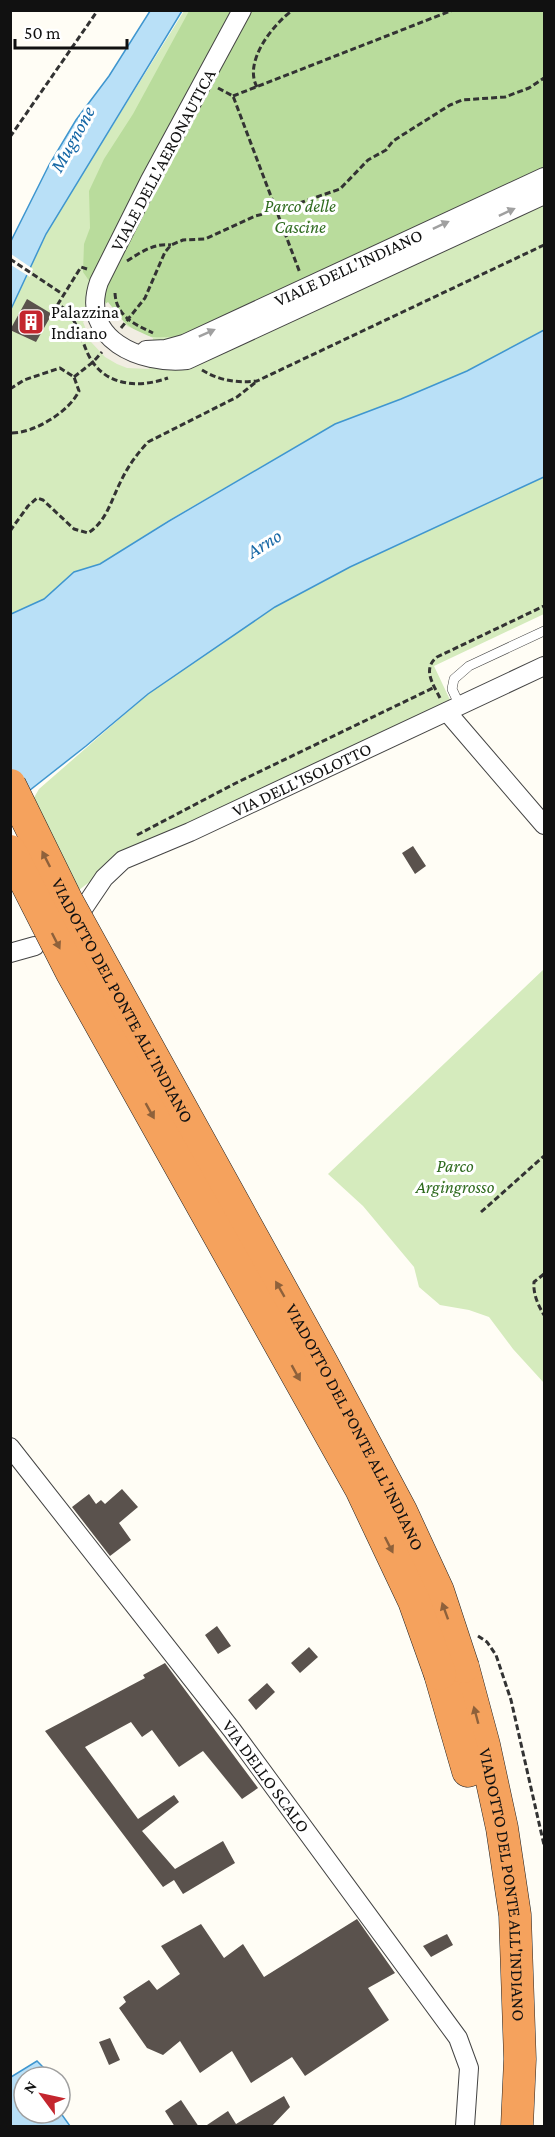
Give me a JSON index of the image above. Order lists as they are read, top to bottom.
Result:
{
  "streets": {
    "highway": ["VIADOTTO DEL PONTE ALL'INDIANO"],
    "street": [
      "VIALE DELL'AERONAUTICA",
      "VIALE DELL'INDIANO",
      "VIA DELL'ISOLOTTO",
      "VIA DELLO SCALO"
    ]
  },
  "crossings": [
    ["VIALE DELL'AERONAUTICA", "VIALE DELL'INDIANO"]
  ],
  "water": ["Mugnone", "Arno"],
  "parks": ["Parco delle Cascine", "Parco Argingrosso"],
  "places": {
    "building": ["Palazzina Indiano"]
  },
  "scale_bar": "50 m",
  "north": "top left"
}
